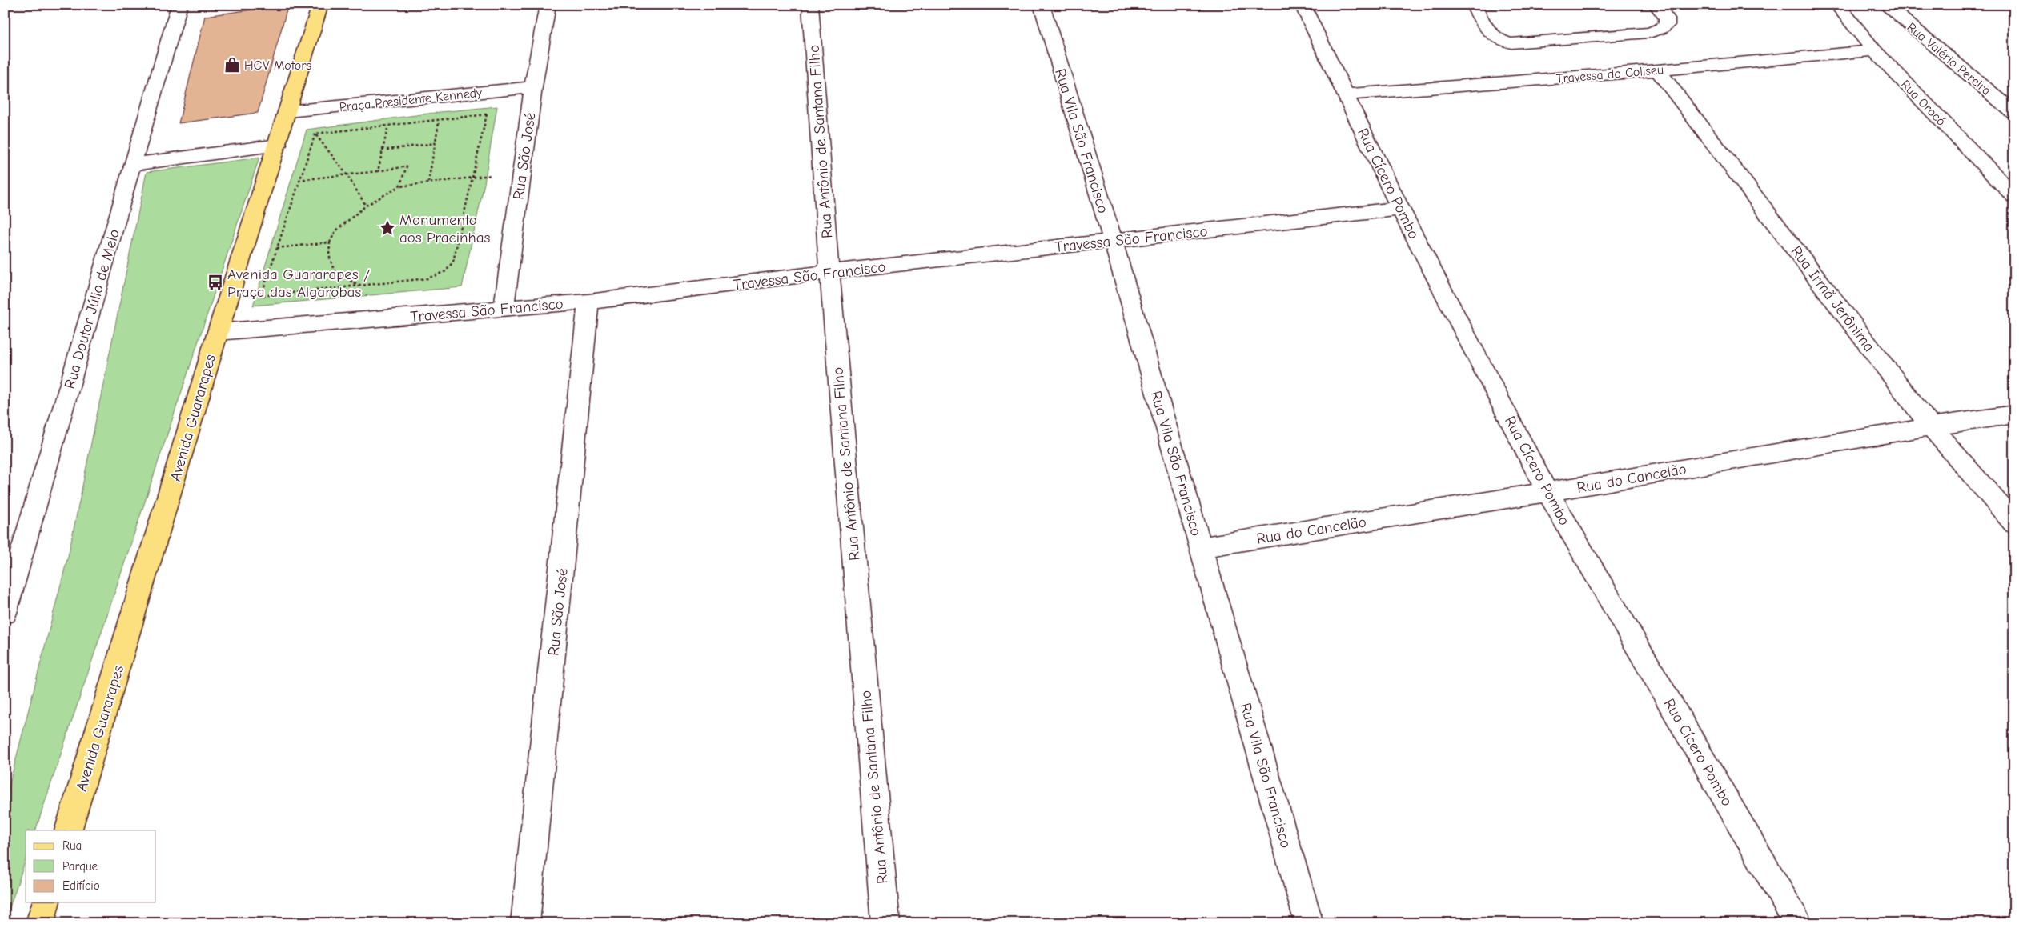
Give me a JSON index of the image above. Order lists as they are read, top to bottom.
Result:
{
  "streets": {
    "main road": ["Avenida Guararapes"],
    "street": [
      "Rua Valério Pereira",
      "Travessa do Coliseu",
      "Praça Presidente Kennedy",
      "Rua Orocó",
      "Rua Vila São Francisco",
      "Rua Antônio de Santana Filho",
      "Rua São José",
      "Rua Cícero Pombo",
      "Travessa São Francisco",
      "Rua Irmã Jerônima",
      "Rua Doutor Júlio de Melo",
      "Rua do Cancelão"
    ]
  },
  "crossings": [
    ["Travessa do Coliseu", "Rua Orocó"],
    ["Travessa do Coliseu", "Rua Cícero Pombo"],
    ["Travessa do Coliseu", "Rua Irmã Jerônima"],
    ["Praça Presidente Kennedy", "Rua São José"],
    ["Praça Presidente Kennedy", "Avenida Guararapes"],
    ["Rua Vila São Francisco", "Travessa São Francisco"],
    ["Rua Vila São Francisco", "Rua do Cancelão"],
    ["Rua Antônio de Santana Filho", "Travessa São Francisco"],
    ["Rua São José", "Travessa São Francisco"],
    ["Rua Cícero Pombo", "Travessa São Francisco"],
    ["Rua Cícero Pombo", "Rua do Cancelão"],
    ["Travessa São Francisco", "Avenida Guararapes"],
    ["Rua Irmã Jerônima", "Rua do Cancelão"]
  ],
  "places": {
    "shop": ["HGV Motors"],
    "place": ["Monumento aos Pracinhas"],
    "bus stop": ["Avenida Guararapes / Praça das Algarobas"]
  },
  "legend": ["Rua", "Parque", "Edifício"]
}
